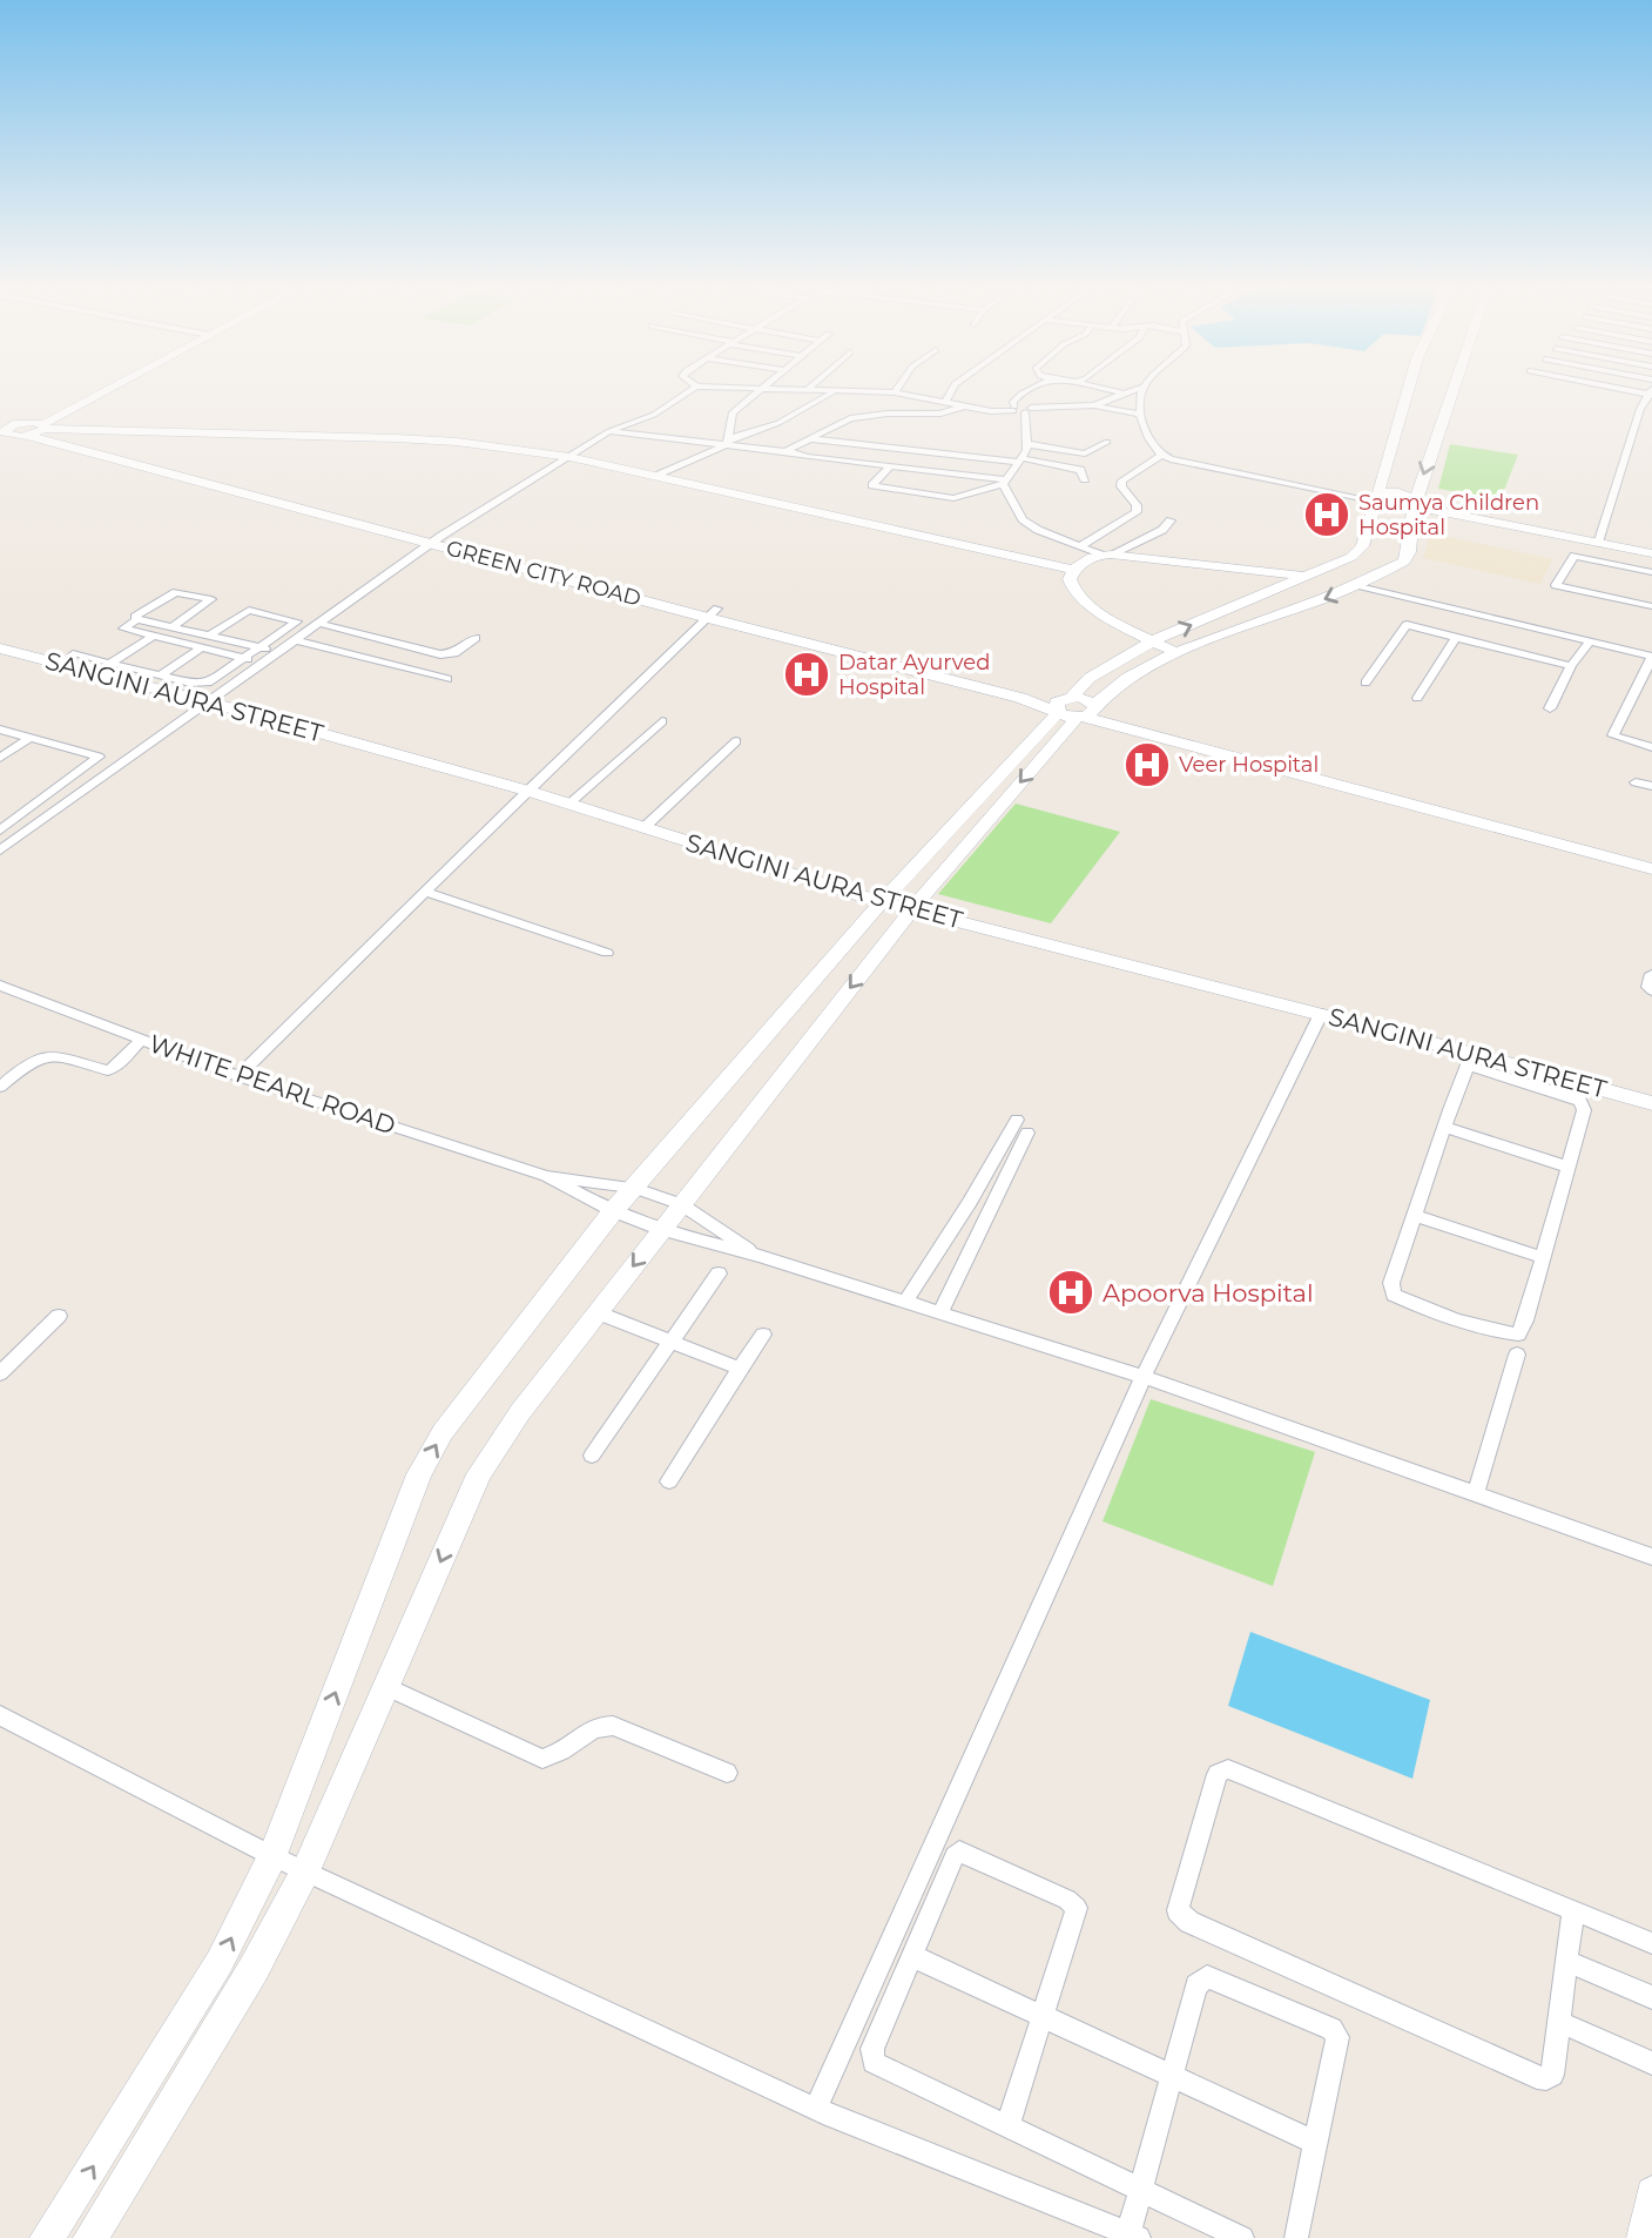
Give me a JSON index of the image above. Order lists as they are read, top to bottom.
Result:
{
  "streets": {
    "street": ["GREEN CITY ROAD", "SANGINI AURA STREET", "WHITE PEARL ROAD"]
  },
  "places": {
    "hospital": [
      "Saumya Children Hospital",
      "Datar Ayurved Hospital",
      "Veer Hospital",
      "Apoorva Hospital"
    ]
  }
}
